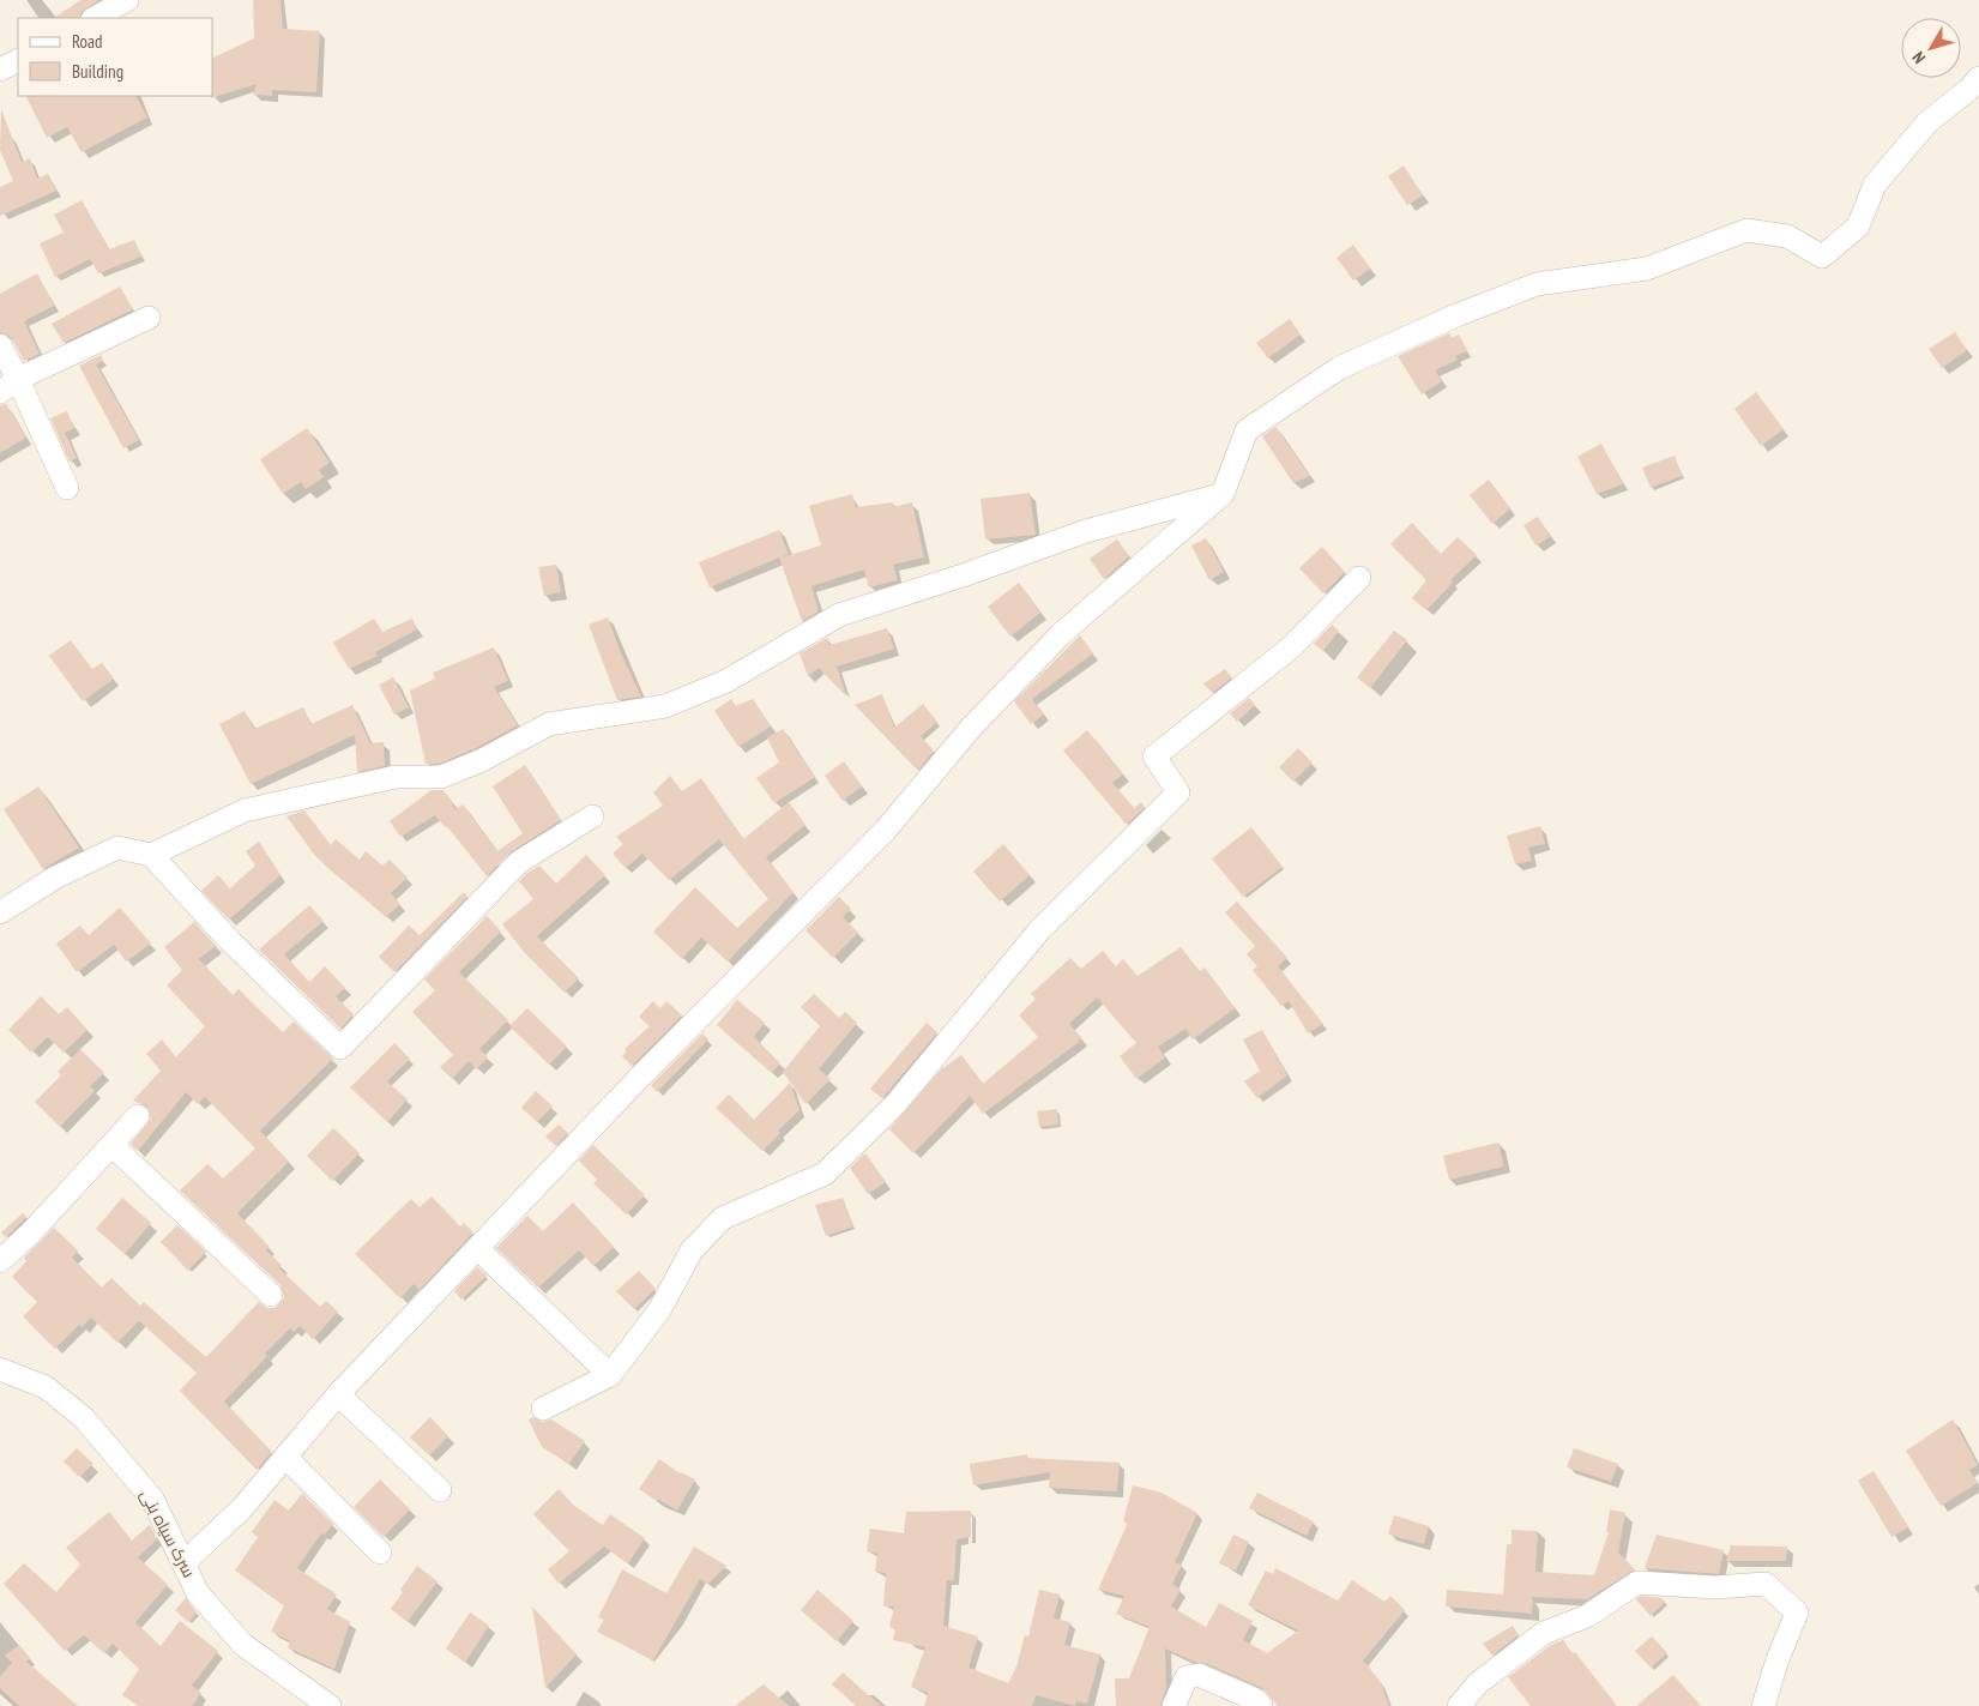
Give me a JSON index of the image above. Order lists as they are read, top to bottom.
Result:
{
  "streets": {
    "street": ["سرک سیاه بنی"]
  },
  "legend": ["Road", "Building"],
  "north": "bottom left"
}
